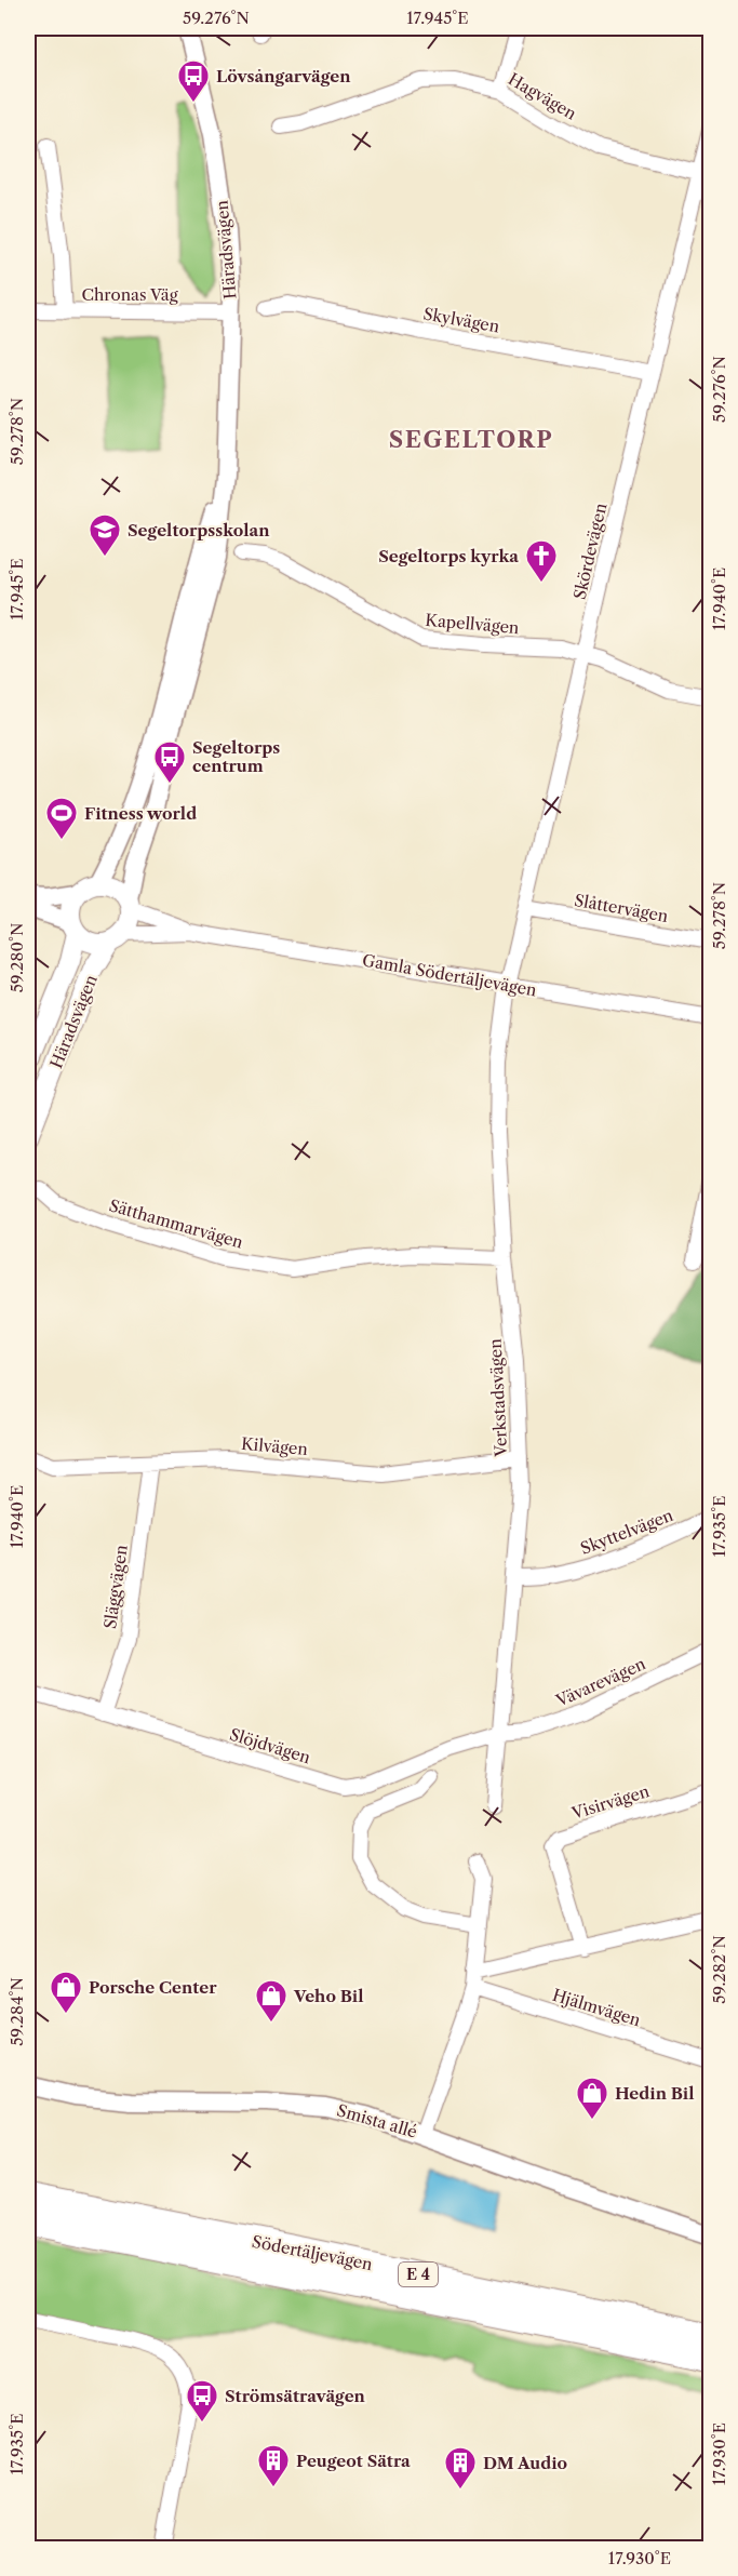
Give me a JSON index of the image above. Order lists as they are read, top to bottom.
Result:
{
  "streets": {
    "highway": ["Södertäljevägen", "E 4"],
    "main road": ["Häradsvägen"],
    "street": [
      "Hagvägen",
      "Chronas Väg",
      "Skylvägen",
      "Skördevägen",
      "Kapellvägen",
      "Slåttervägen",
      "Gamla Södertäljevägen",
      "Sätthammarvägen",
      "Verkstadsvägen",
      "Kilvägen",
      "Skyttelvägen",
      "Släggvägen",
      "Vävarevägen",
      "Slöjdvägen",
      "Visirvägen",
      "Hjälmvägen",
      "Smista allé"
    ]
  },
  "crossings": [
    ["Hagvägen", "Skördevägen"],
    ["Häradsvägen", "Chronas Väg"],
    ["Häradsvägen", "Gamla Södertäljevägen"],
    ["Skylvägen", "Skördevägen"],
    ["Skördevägen", "Kapellvägen"],
    ["Skördevägen", "Slåttervägen"],
    ["Skördevägen", "Gamla Södertäljevägen"],
    ["Skördevägen", "Verkstadsvägen"],
    ["Gamla Södertäljevägen", "Verkstadsvägen"],
    ["Sätthammarvägen", "Verkstadsvägen"],
    ["Verkstadsvägen", "Kilvägen"],
    ["Verkstadsvägen", "Skyttelvägen"],
    ["Verkstadsvägen", "Vävarevägen"],
    ["Verkstadsvägen", "Slöjdvägen"],
    ["Kilvägen", "Släggvägen"],
    ["Släggvägen", "Slöjdvägen"],
    ["Vävarevägen", "Slöjdvägen"]
  ],
  "districts": ["SEGELTORP"],
  "places": {
    "bus stop": ["Lövsångarvägen", "Segeltorps centrum", "Strömsätravägen"],
    "school or university": ["Segeltorpsskolan"],
    "church": ["Segeltorps kyrka"],
    "sports": ["Fitness world"],
    "shop": ["Porsche Center", "Veho Bil", "Hedin Bil"],
    "building": ["Peugeot Sätra", "DM Audio"]
  },
  "coordinates": [
    "59.276°N",
    "17.945°E",
    "59.278°N",
    "17.940°E",
    "59.280°N",
    "17.935°E",
    "59.282°N",
    "59.284°N",
    "17.930°E"
  ]
}
